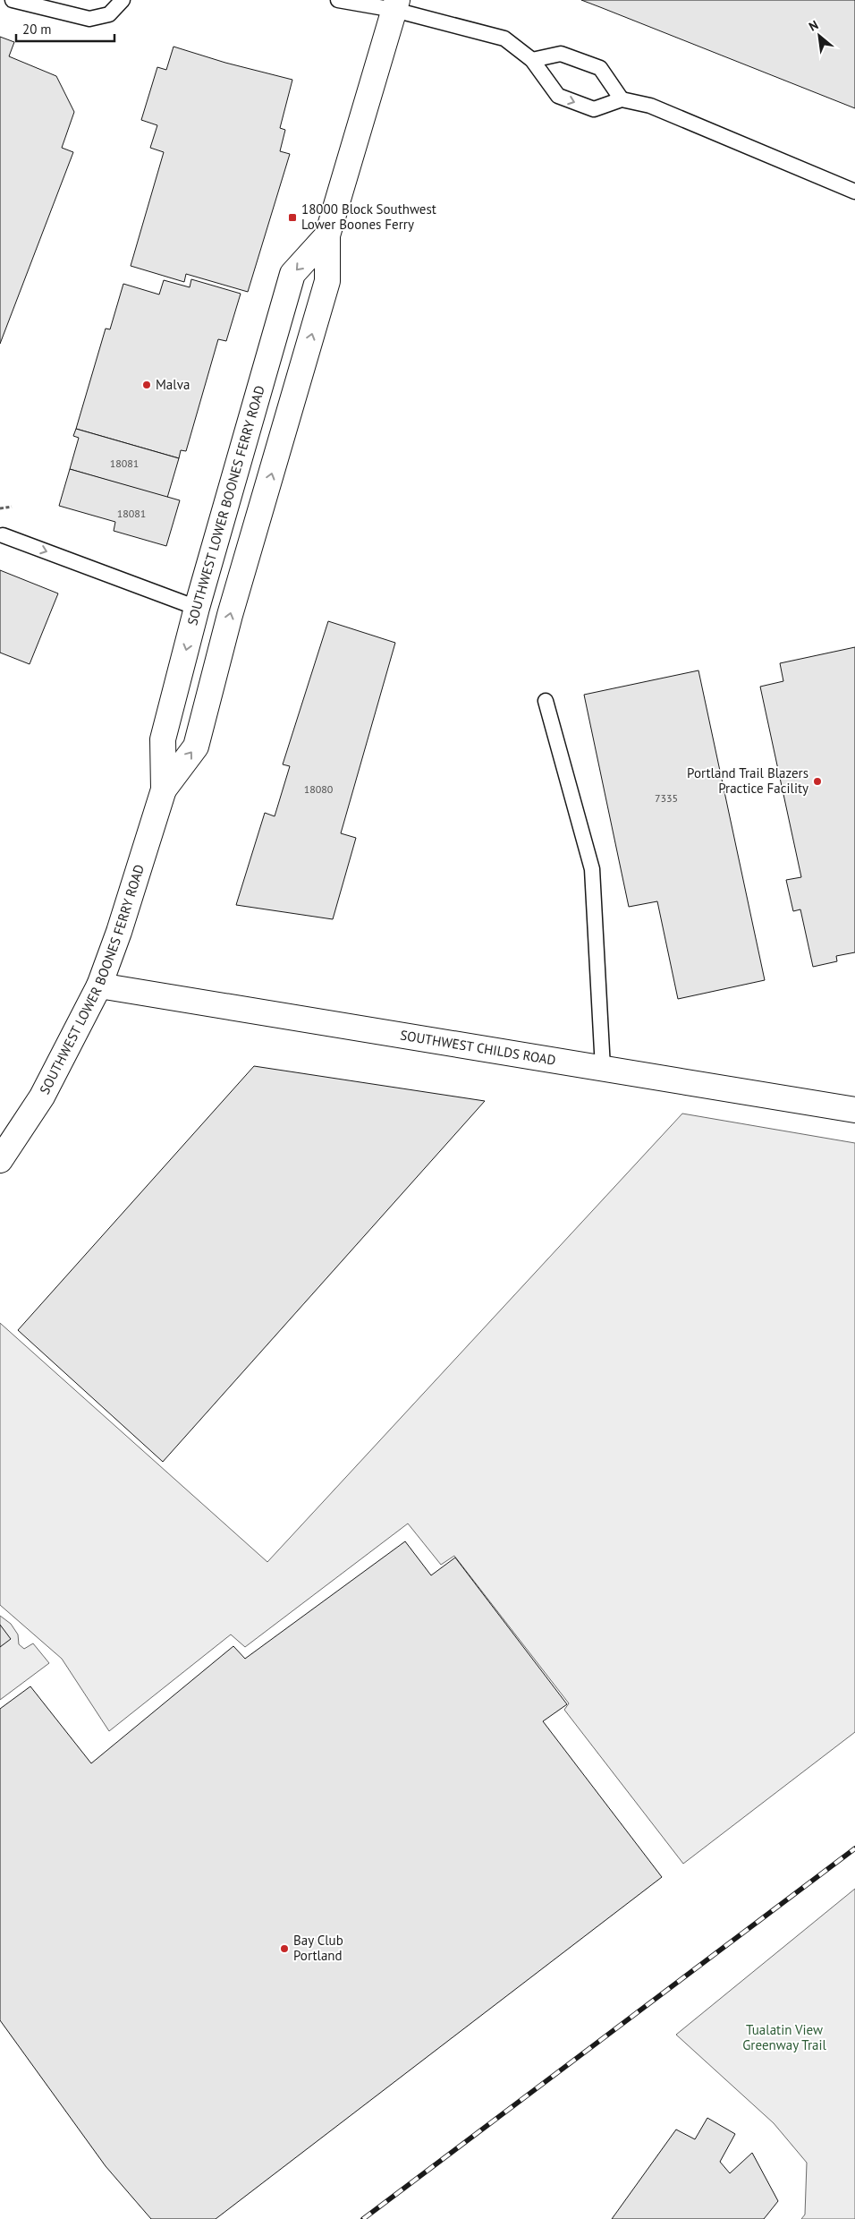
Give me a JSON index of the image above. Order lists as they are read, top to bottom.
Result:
{
  "streets": {
    "main road": ["SOUTHWEST LOWER BOONES FERRY ROAD", "SOUTHWEST CHILDS ROAD"]
  },
  "crossings": [
    ["SOUTHWEST LOWER BOONES FERRY ROAD", "SOUTHWEST CHILDS ROAD"]
  ],
  "parks": ["Tualatin View Greenway Trail"],
  "places": {
    "transit": ["18000 Block Southwest Lower Boones Ferry"],
    "other": ["Malva", "Portland Trail Blazers Practice Facility", "Bay Club Portland"]
  },
  "house_numbers": [
    "18081",
    "18081",
    "18080",
    "7335"
  ],
  "scale_bar": "20 m",
  "north": "top left"
}
